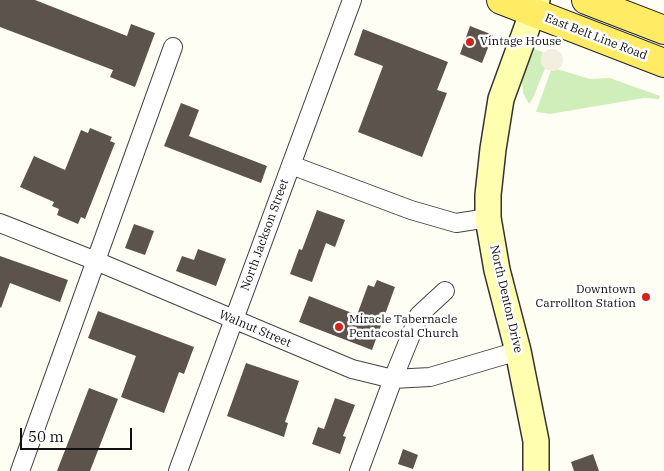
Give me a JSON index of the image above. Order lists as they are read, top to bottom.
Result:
{
  "streets": {
    "main road": ["East Belt Line Road"],
    "street": ["North Jackson Street", "North Denton Drive", "Walnut Street"]
  },
  "crossings": [
    ["East Belt Line Road", "North Denton Drive"],
    ["North Jackson Street", "Walnut Street"],
    ["North Denton Drive", "Walnut Street"]
  ],
  "places": ["Vintage House", "Downtown Carrollton Station", "Miracle Tabernacle Pentacostal Church"],
  "scale_bar": "50 m"
}
